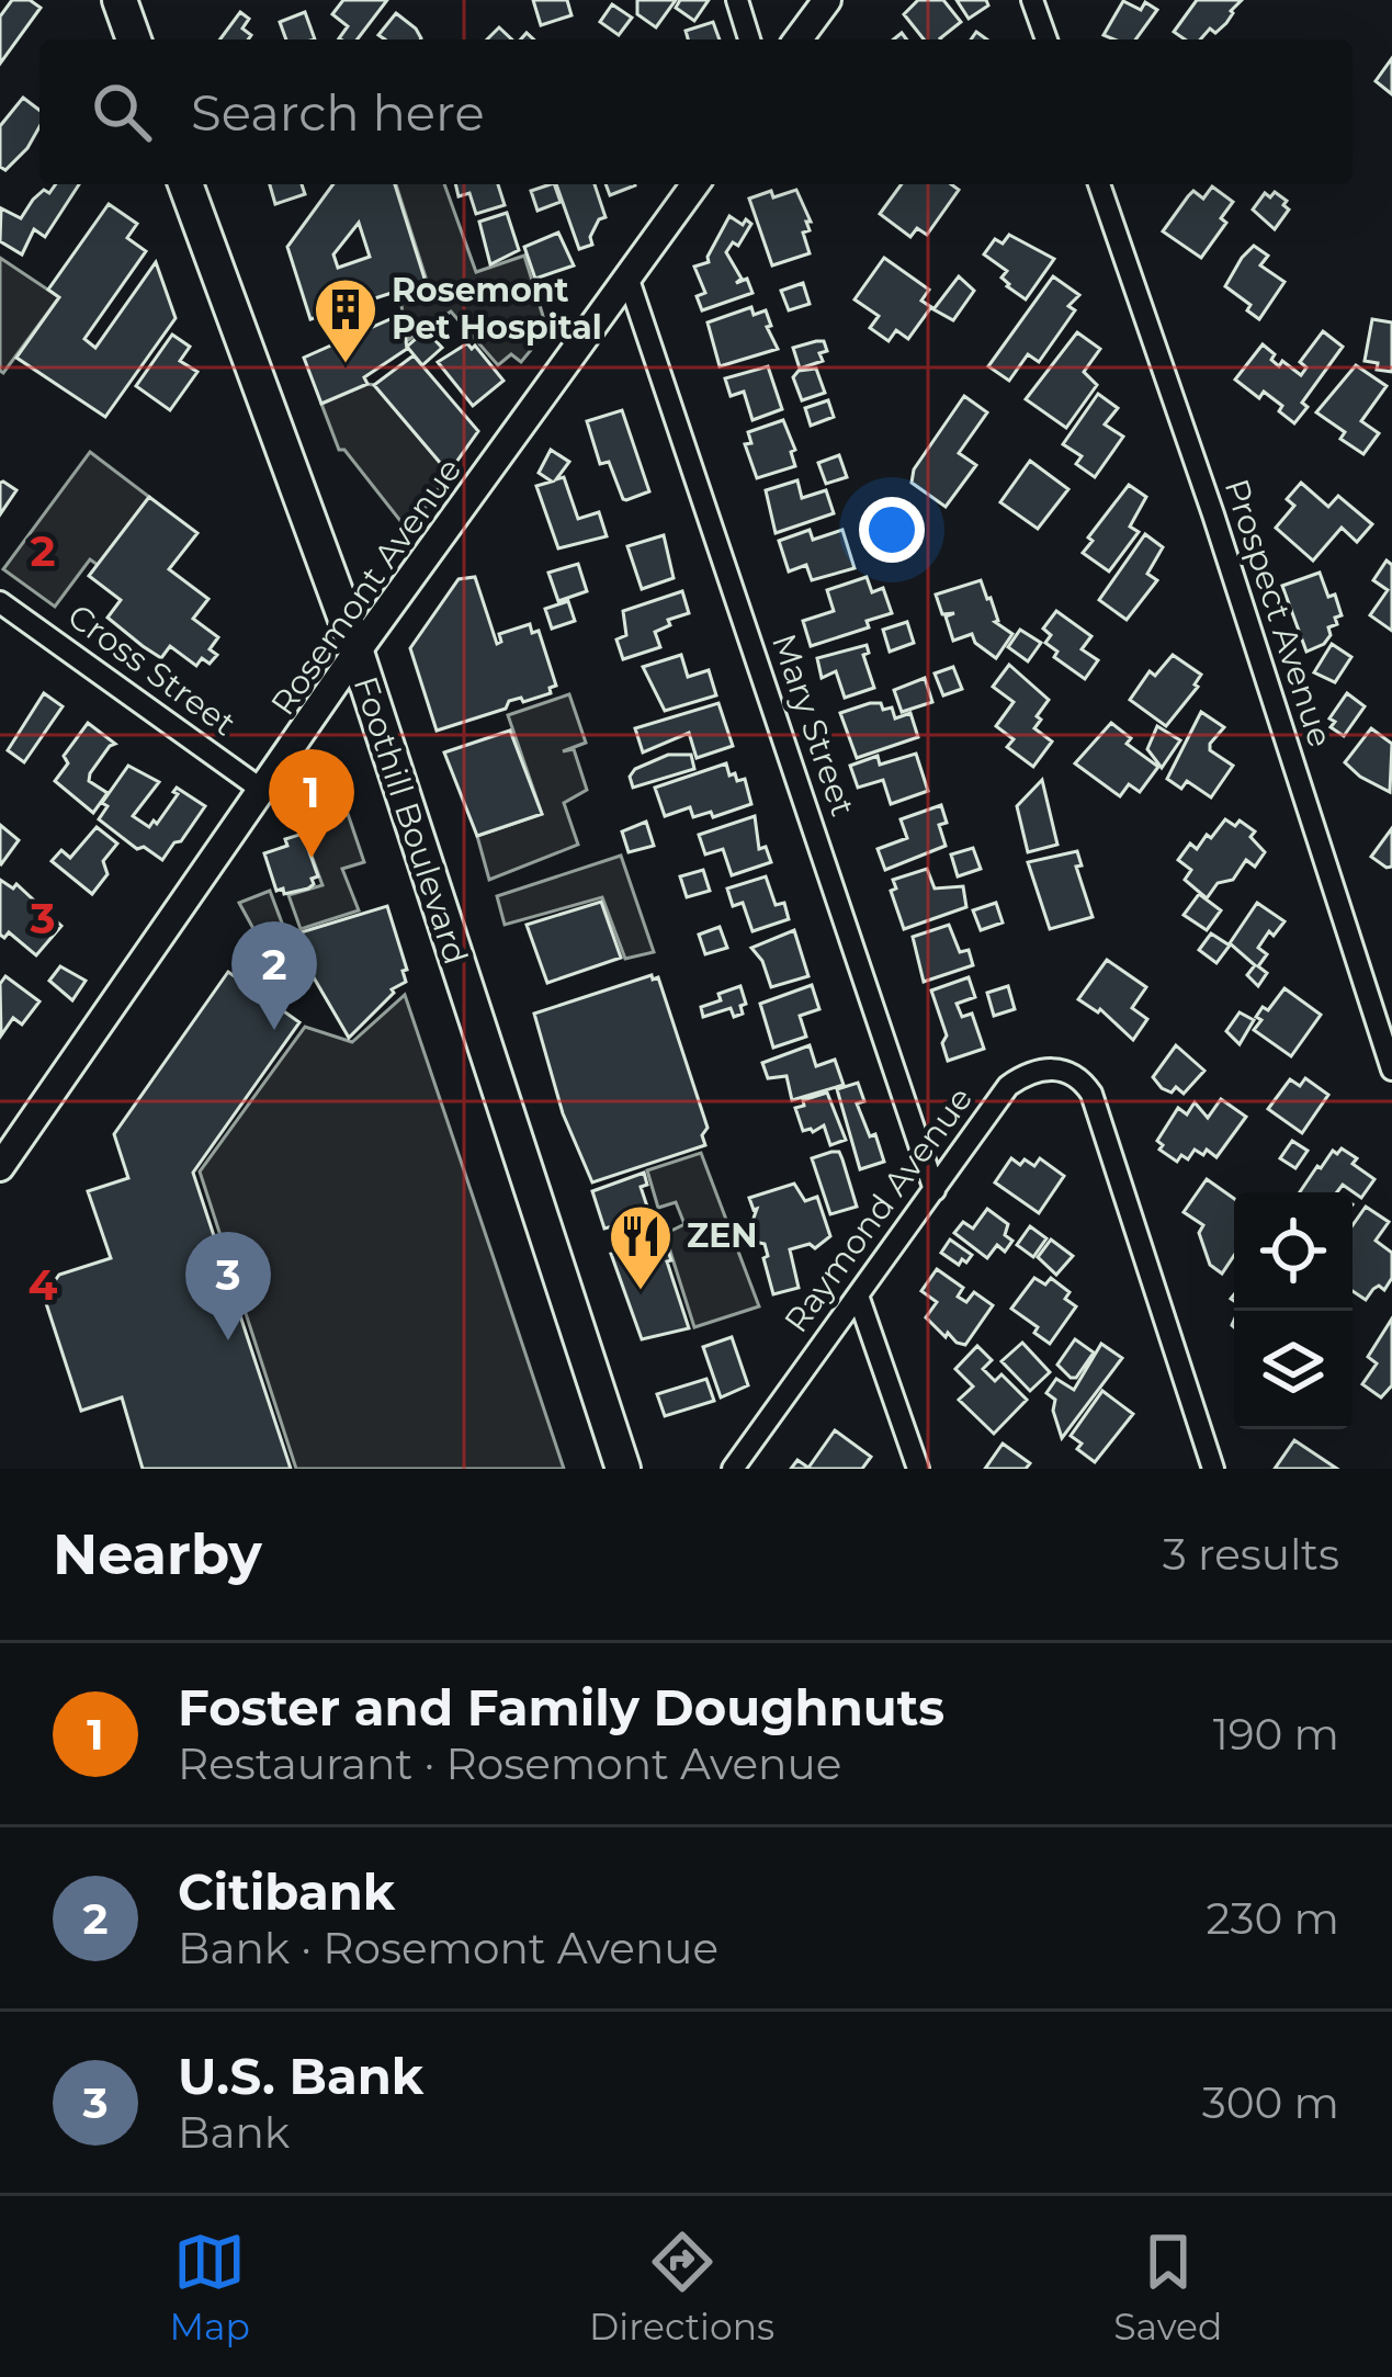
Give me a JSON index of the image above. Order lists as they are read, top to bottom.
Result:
{
  "streets": {
    "main road": ["Foothill Boulevard"],
    "street": [
      "Rosemont Avenue",
      "Prospect Avenue",
      "Cross Street",
      "Mary Street",
      "Raymond Avenue"
    ]
  },
  "crossings": [
    ["Rosemont Avenue", "Cross Street"],
    ["Rosemont Avenue", "Mary Street"],
    ["Rosemont Avenue", "Foothill Boulevard"],
    ["Mary Street", "Raymond Avenue"]
  ],
  "places": {
    "building": ["Rosemont Pet Hospital"],
    "restaurant": ["ZEN"]
  },
  "page": {
    "search": "Search here",
    "pins": ["1", "2", "3"],
    "heading": ["Nearby", "3 results"],
    "list": [
      {
        "mark": "1",
        "name": "Foster and Family Doughnuts",
        "note": "Restaurant · Rosemont Avenue",
        "value": "190 m"
      },
      {
        "mark": "2",
        "name": "Citibank",
        "note": "Bank · Rosemont Avenue",
        "value": "230 m"
      },
      {
        "mark": "3",
        "name": "U.S. Bank",
        "note": "Bank",
        "value": "300 m"
      }
    ],
    "nav": ["Map", "Directions", "Saved"]
  },
  "grid": {
    "rows": ["2", "3", "4"]
  }
}
